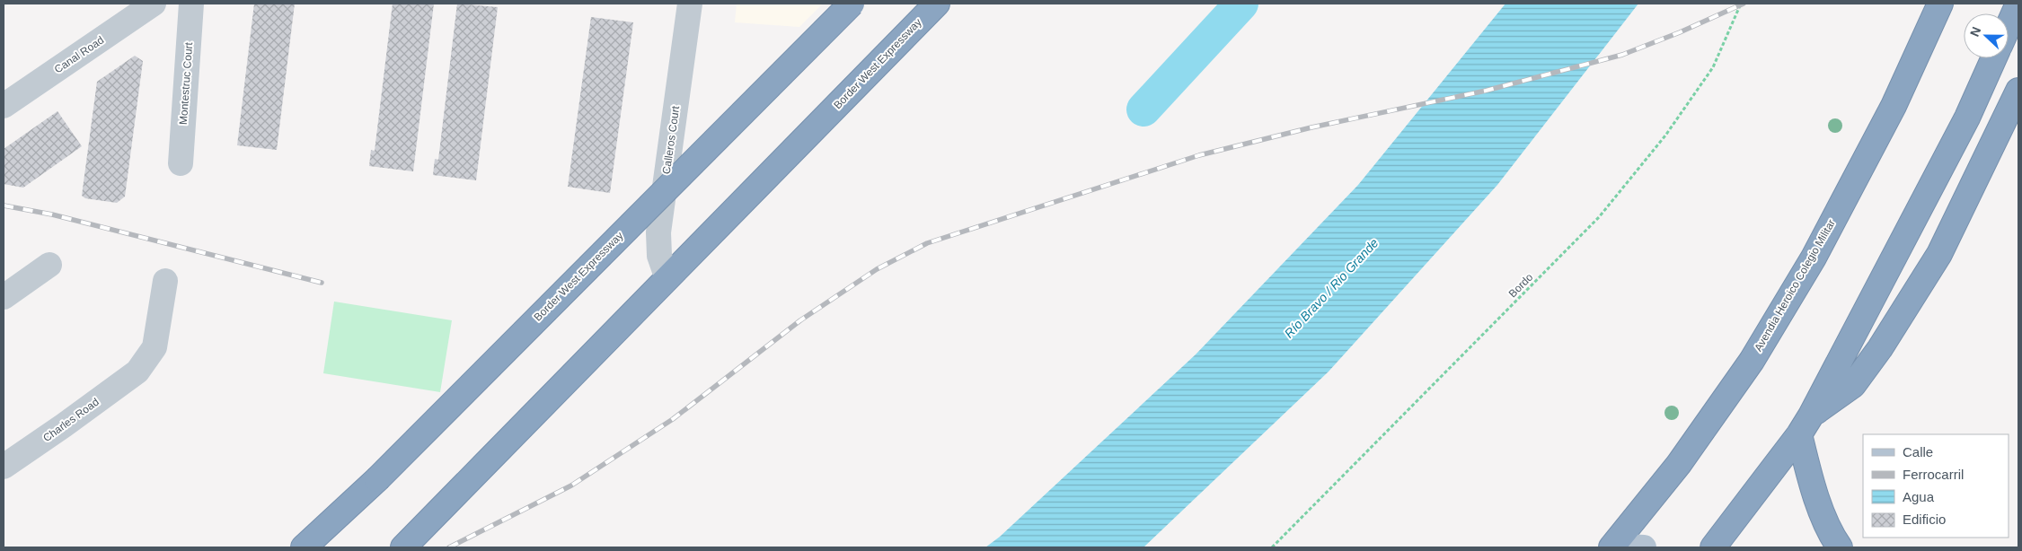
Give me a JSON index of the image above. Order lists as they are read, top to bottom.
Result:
{
  "streets": {
    "highway": ["Border West Expressway", "Avendia Heroico Colegio Militar"],
    "street": [
      "Canal Road",
      "Montestruc Court",
      "Calleros Court",
      "Charles Road"
    ],
    "path": ["Bordo"]
  },
  "water": ["Río Bravo / Rio Grande"],
  "legend": [
    "Calle",
    "Ferrocarril",
    "Agua",
    "Edificio"
  ],
  "north": "left"
}
